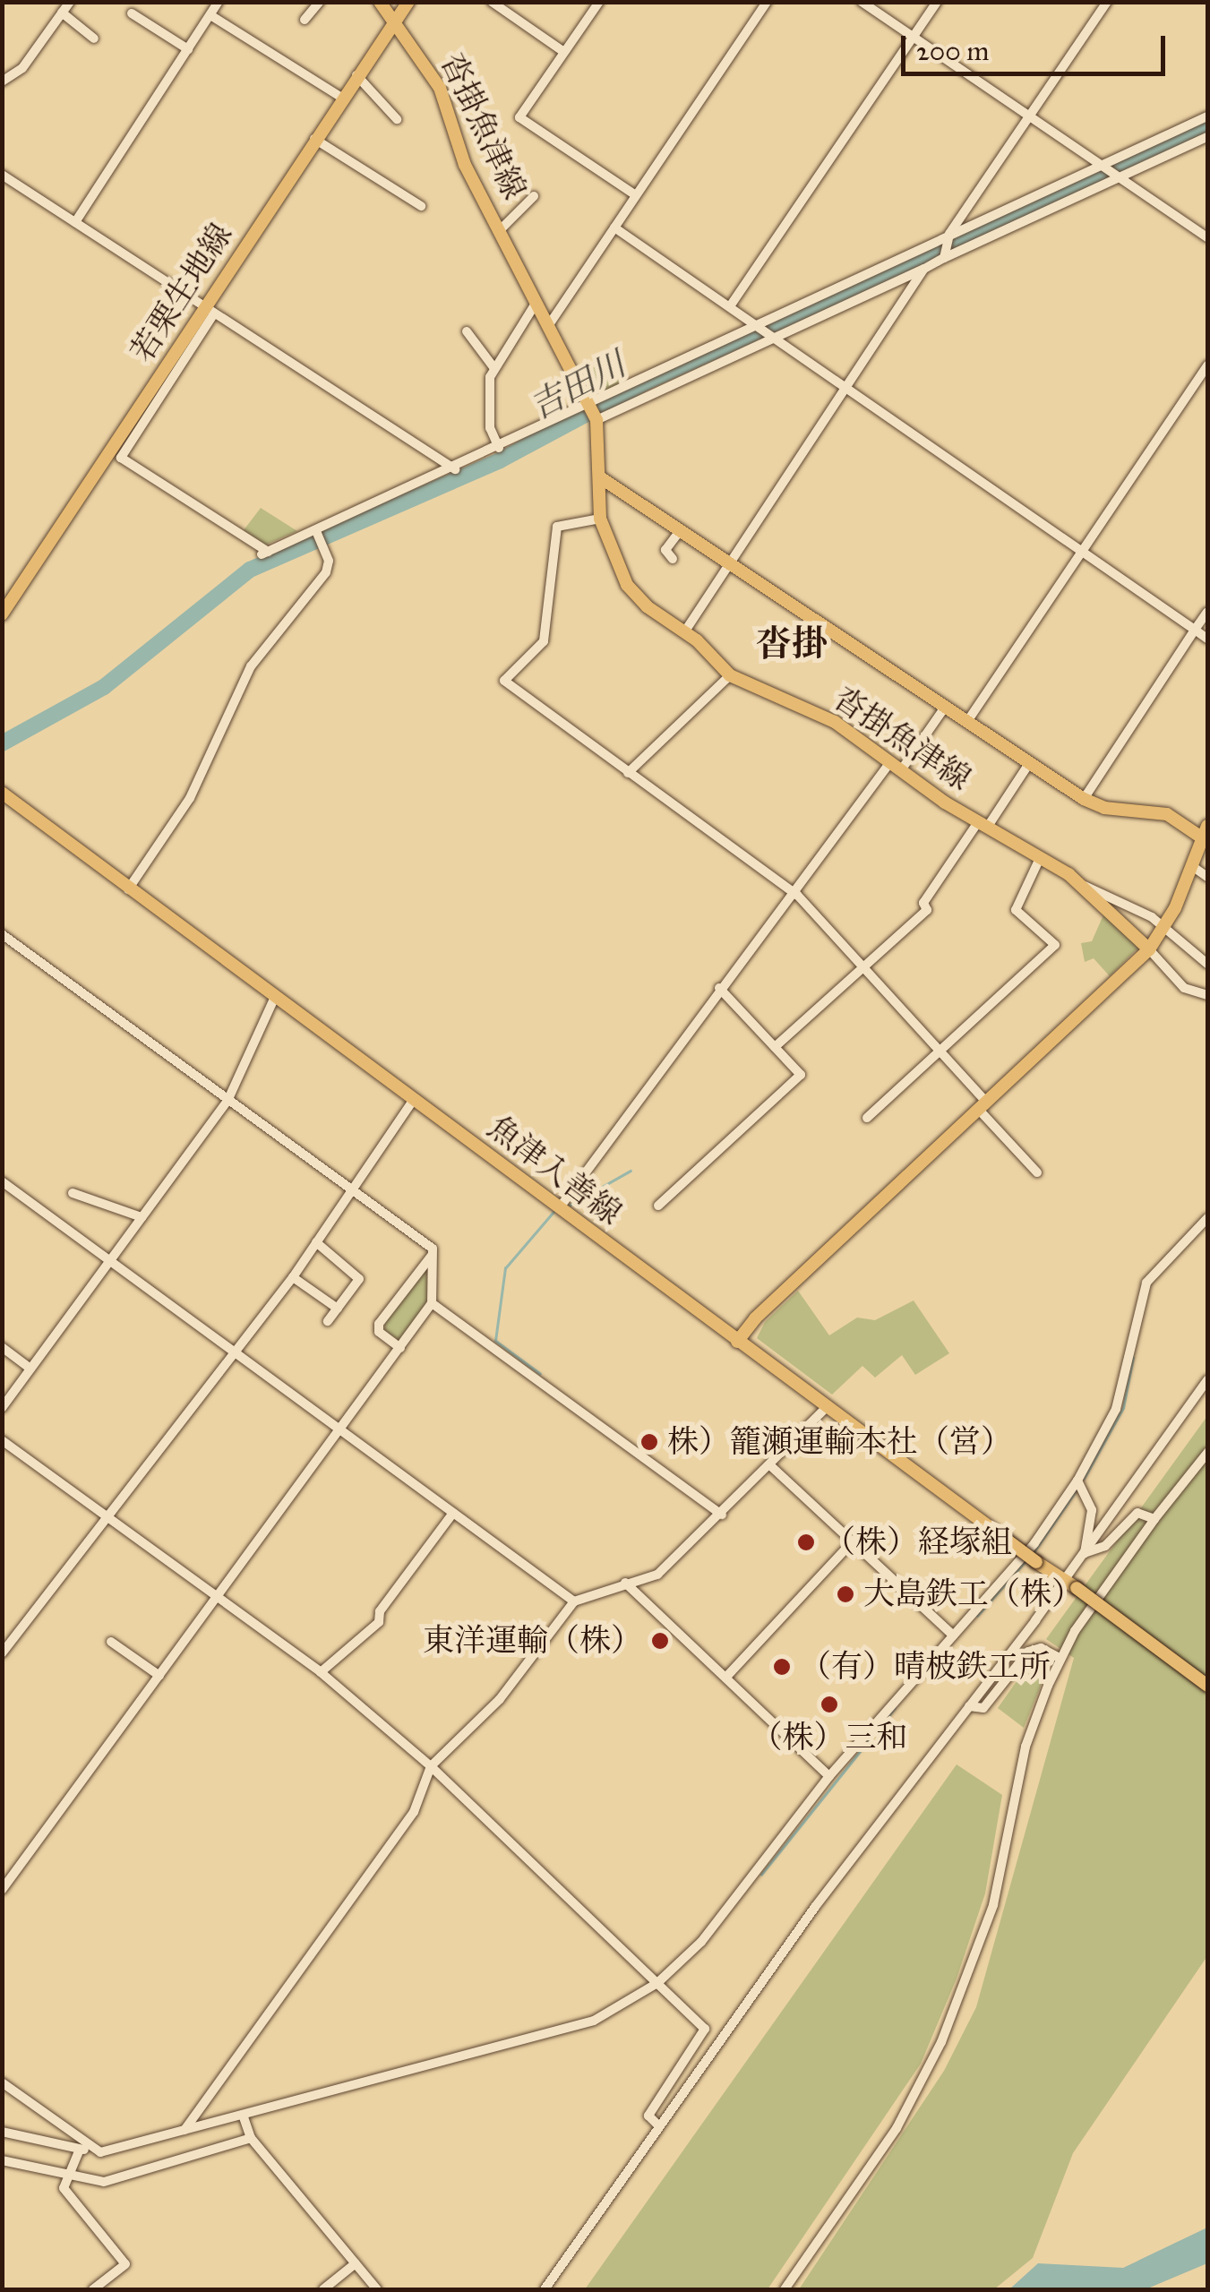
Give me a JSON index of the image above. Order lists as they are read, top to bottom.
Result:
{
  "streets": {
    "main road": ["沓掛魚津線", "若栗生地線", "魚津入善線"]
  },
  "crossings": [
    ["沓掛魚津線", "若栗生地線"]
  ],
  "districts": ["沓掛"],
  "water": ["吉田川"],
  "places": [
    "株）籠瀬運輸本社（営）",
    "（株）経塚組",
    "大島鉄工（株）",
    "東洋運輸（株）",
    "（有）晴柀鉄工所",
    "（株）三和"
  ],
  "scale_bar": "200 m"
}
